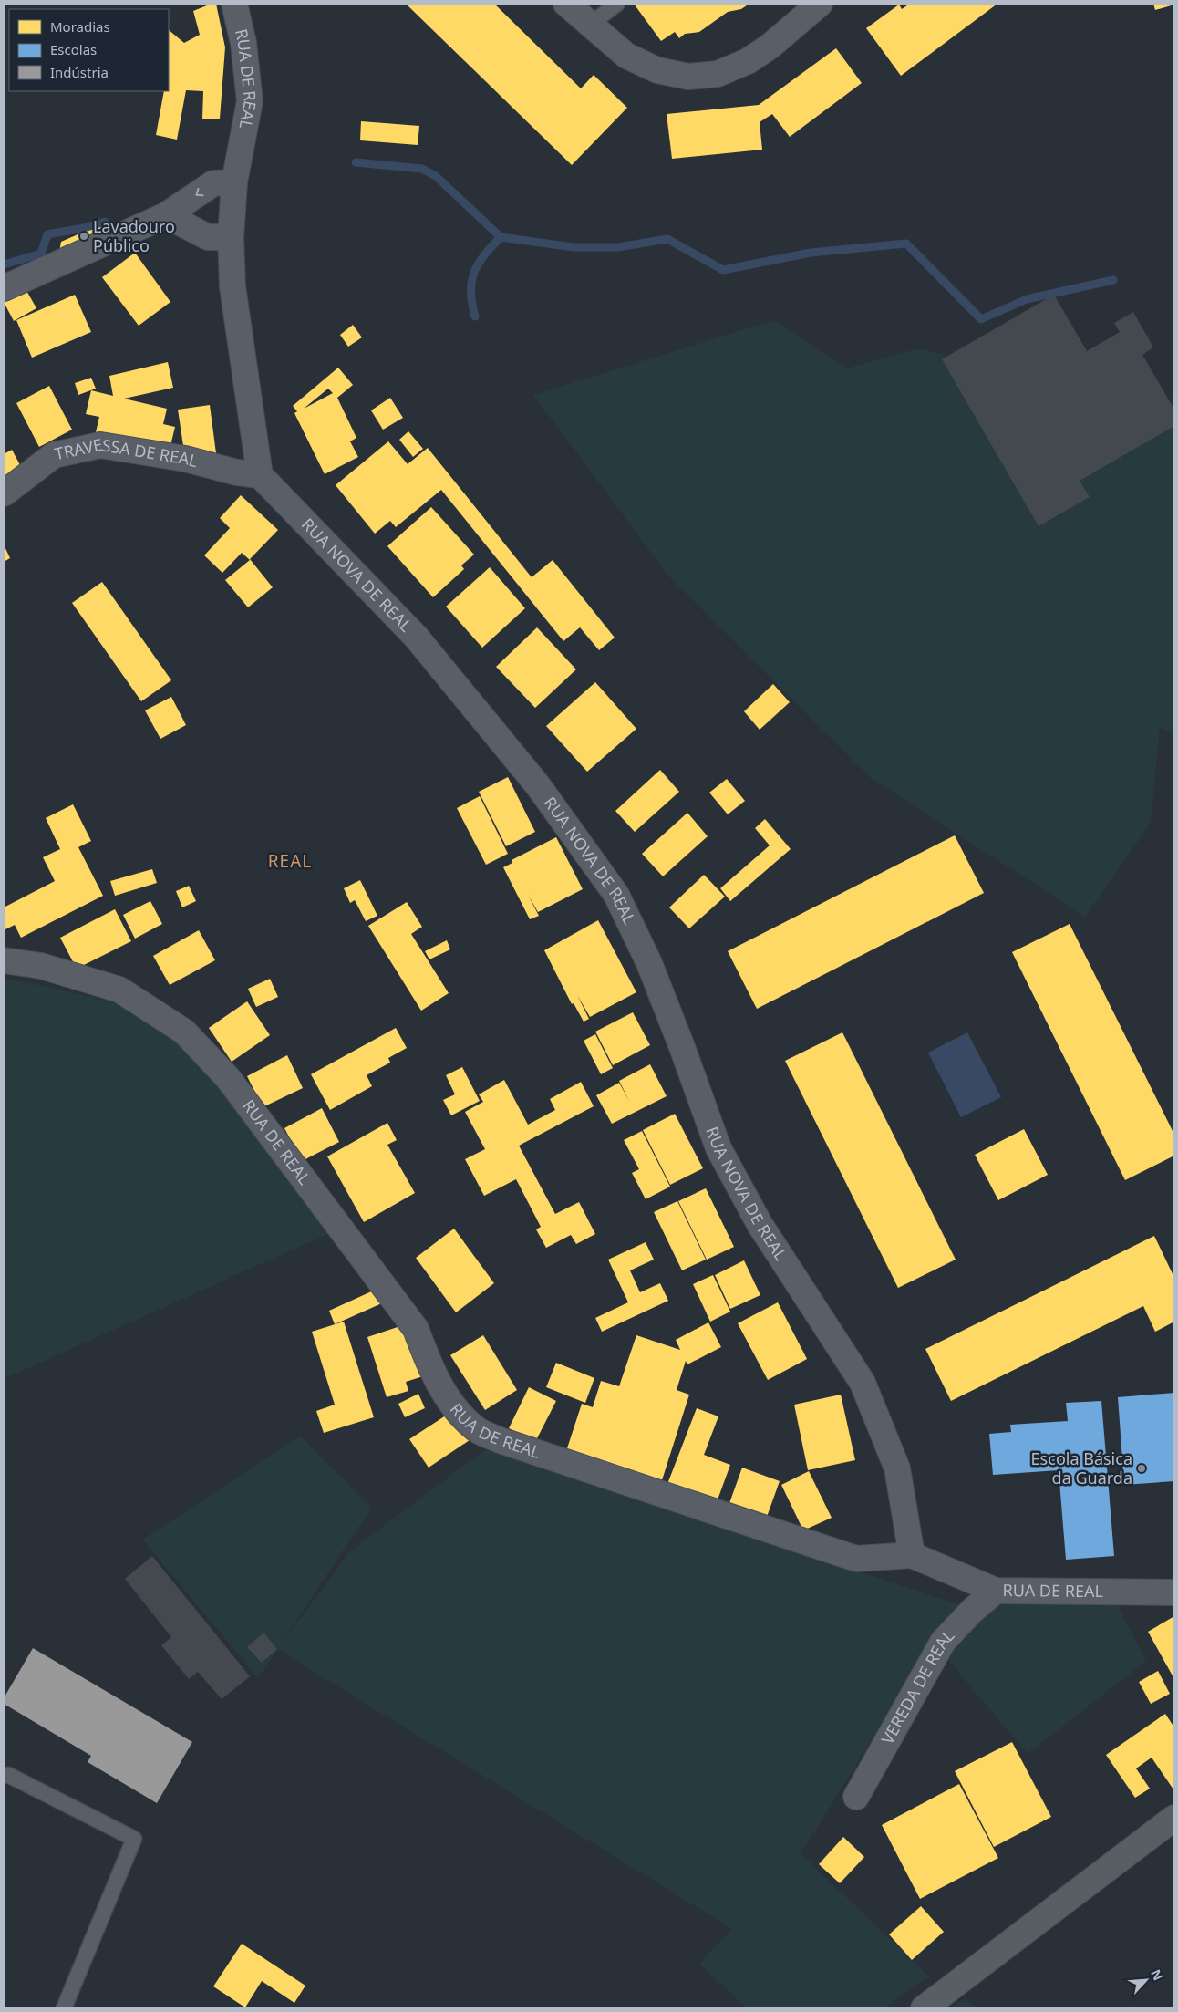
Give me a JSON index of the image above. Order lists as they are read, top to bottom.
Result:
{
  "streets": {
    "street": [
      "RUA DE REAL",
      "TRAVESSA DE REAL",
      "RUA NOVA DE REAL",
      "VEREDA DE REAL"
    ]
  },
  "crossings": [
    ["RUA DE REAL", "RUA NOVA DE REAL"],
    ["RUA DE REAL", "VEREDA DE REAL"],
    ["TRAVESSA DE REAL", "RUA NOVA DE REAL"]
  ],
  "districts": ["REAL"],
  "places": ["Lavadouro Público", "Escola Básica da Guarda"],
  "legend": ["Moradias", "Escolas", "Indústria"],
  "north": "top right"
}
